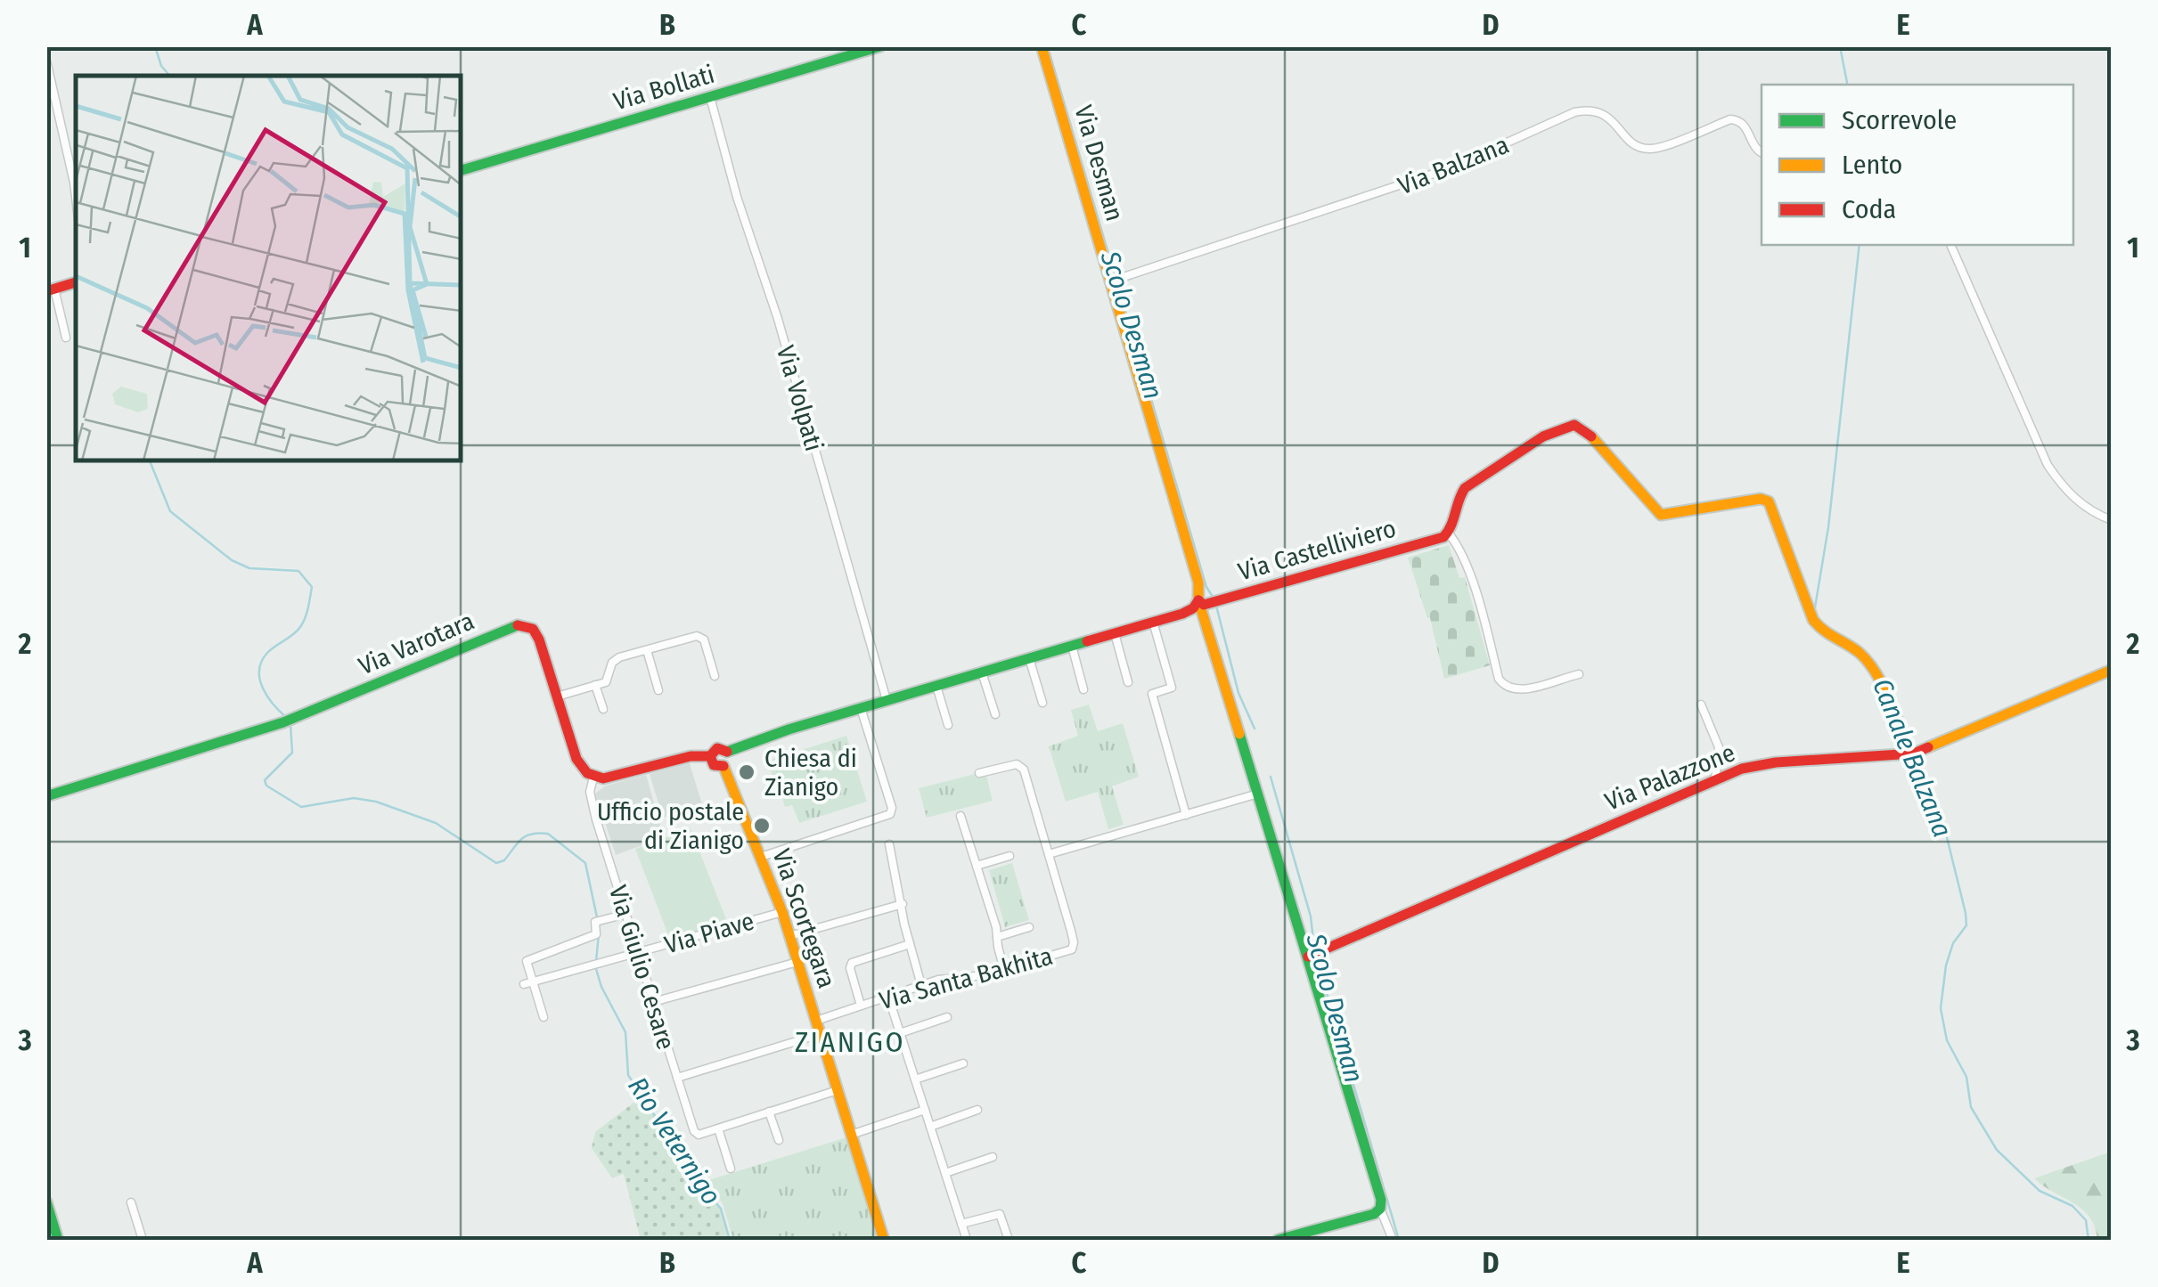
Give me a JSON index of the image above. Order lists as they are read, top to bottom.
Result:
{
  "streets": {
    "street": [
      "Via Bollati",
      "Via Desman",
      "Via Balzana",
      "Via Volpati",
      "Via Castelliviero",
      "Via Varotara",
      "Via Palazzone",
      "Via Scortegara",
      "Via Piave",
      "Via Giulio Cesare",
      "Via Santa Bakhita"
    ]
  },
  "crossings": [
    ["Via Bollati", "Via Volpati"],
    ["Via Desman", "Via Balzana"],
    ["Via Desman", "Via Castelliviero"],
    ["Via Desman", "Via Palazzone"],
    ["Via Varotara", "Via Giulio Cesare"],
    ["Via Scortegara", "Via Piave"],
    ["Via Scortegara", "Via Santa Bakhita"],
    ["Via Piave", "Via Giulio Cesare"]
  ],
  "districts": ["ZIANIGO"],
  "water": ["Scolo Desman", "Canale Balzana", "Rio Veternigo"],
  "places": ["Chiesa di Zianigo", "Ufficio postale di Zianigo"],
  "legend": ["Scorrevole", "Lento", "Coda"],
  "grid": {
    "columns": [
      "A",
      "B",
      "C",
      "D",
      "E"
    ],
    "rows": ["1", "2", "3"]
  }
}
